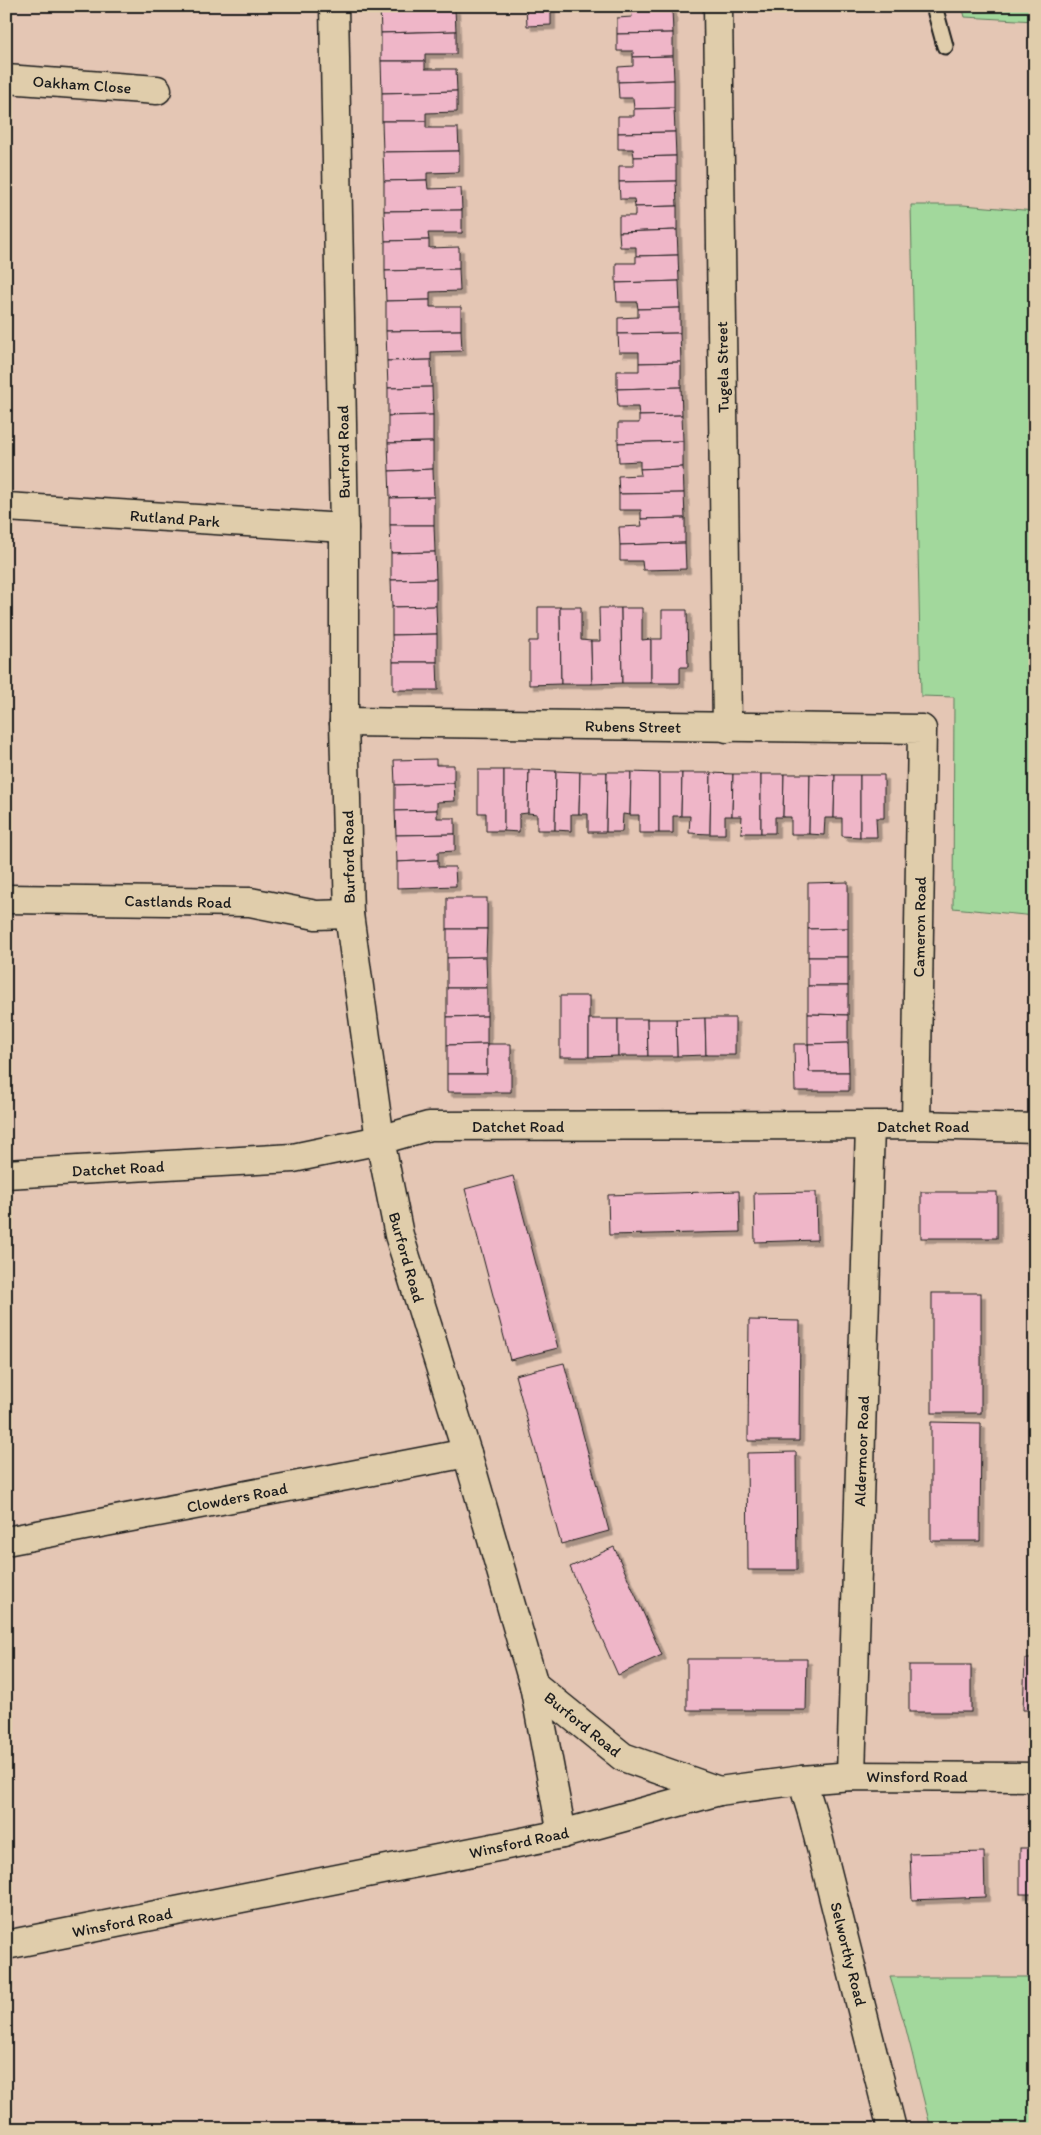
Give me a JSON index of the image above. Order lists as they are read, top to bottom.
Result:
{
  "streets": {
    "street": [
      "Oakham Close",
      "Tugela Street",
      "Burford Road",
      "Rutland Park",
      "Rubens Street",
      "Castlands Road",
      "Cameron Road",
      "Datchet Road",
      "Aldermoor Road",
      "Clowders Road",
      "Winsford Road",
      "Selworthy Road"
    ]
  },
  "crossings": [
    ["Tugela Street", "Rubens Street"],
    ["Burford Road", "Rutland Park"],
    ["Burford Road", "Rubens Street"],
    ["Burford Road", "Castlands Road"],
    ["Burford Road", "Datchet Road"],
    ["Burford Road", "Clowders Road"],
    ["Burford Road", "Winsford Road"],
    ["Rubens Street", "Cameron Road"],
    ["Cameron Road", "Datchet Road"],
    ["Datchet Road", "Aldermoor Road"],
    ["Aldermoor Road", "Winsford Road"],
    ["Winsford Road", "Selworthy Road"]
  ]
}
